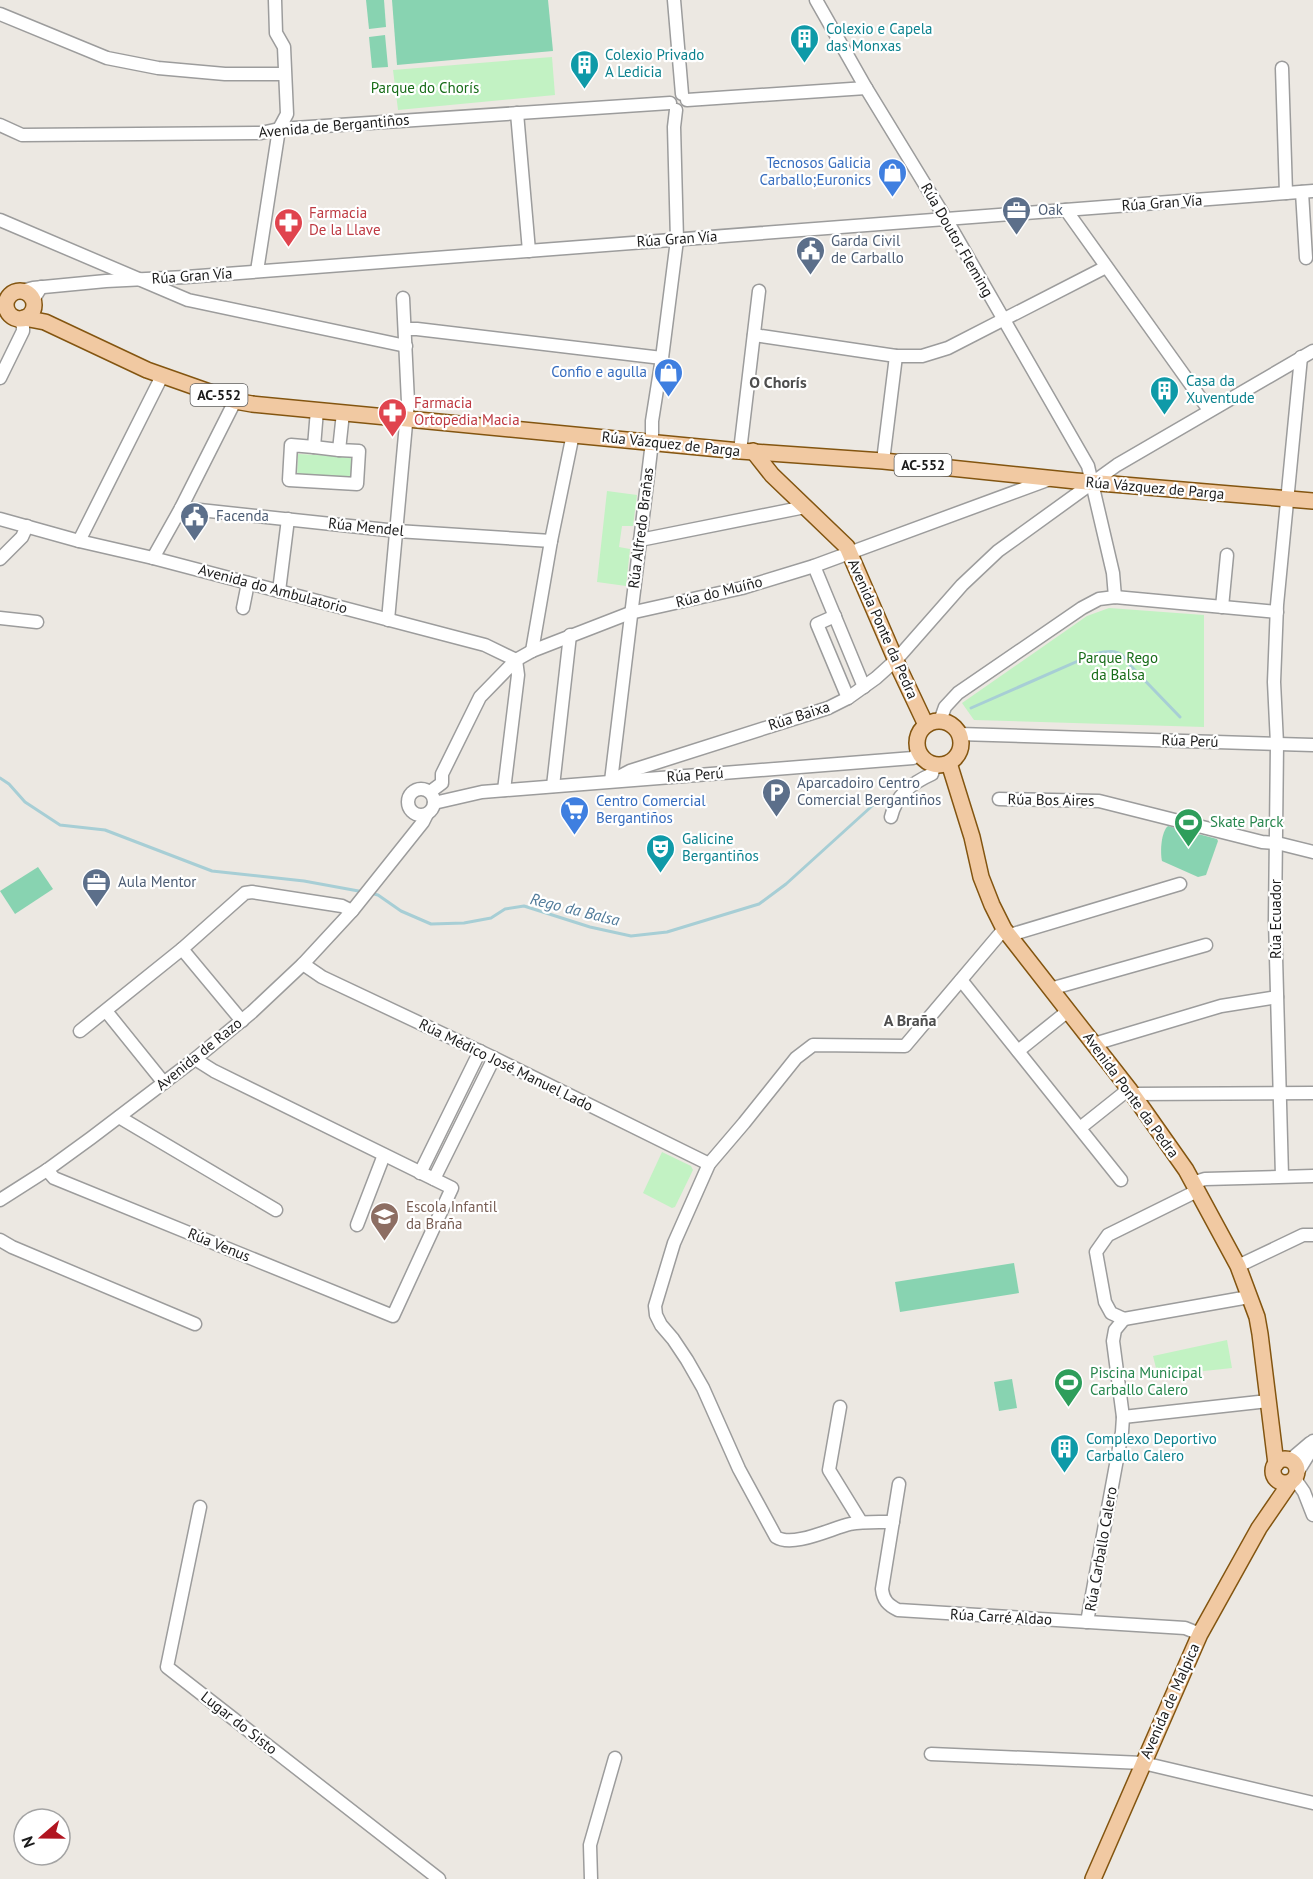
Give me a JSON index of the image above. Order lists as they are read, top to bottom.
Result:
{
  "streets": {
    "main road": [
      "AC-552",
      "Rúa Vázquez de Parga",
      "Avenida Ponte da Pedra",
      "Avenida de Malpica"
    ],
    "street": [
      "Avenida de Bergantiños",
      "Rúa Gran Vía",
      "Rúa Doutor Fleming",
      "Rúa Mendel",
      "Rúa Alfredo Brañas",
      "Avenida do Ambulatorio",
      "Rúa do Muíño",
      "Rúa Baixa",
      "Rúa Perú",
      "Rúa Bos Aires",
      "Rúa Ecuador",
      "Avenida de Razo",
      "Rúa Médico José Manuel Lado",
      "Rúa Venus",
      "Rúa Carballo Calero",
      "Rúa Carré Aldao",
      "Lugar do Sisto"
    ]
  },
  "crossings": [
    ["Avenida de Bergantiños", "Rúa Alfredo Brañas"],
    ["Rúa Gran Vía", "Rúa Doutor Fleming"],
    ["Rúa Gran Vía", "Rúa Alfredo Brañas"],
    ["Rúa Doutor Fleming", "Rúa Vázquez de Parga"],
    ["Rúa Doutor Fleming", "Rúa Baixa"],
    ["Rúa Vázquez de Parga", "Rúa Alfredo Brañas"],
    ["Rúa Vázquez de Parga", "Rúa do Muíño"],
    ["Rúa Vázquez de Parga", "Avenida Ponte da Pedra"],
    ["Rúa Vázquez de Parga", "Rúa Baixa"],
    ["Rúa Vázquez de Parga", "Rúa Ecuador"],
    ["Rúa Alfredo Brañas", "Rúa do Muíño"],
    ["Rúa Alfredo Brañas", "Rúa Baixa"],
    ["Rúa Alfredo Brañas", "Rúa Perú"],
    ["Avenida do Ambulatorio", "Rúa do Muíño"],
    ["Rúa do Muíño", "Avenida Ponte da Pedra"],
    ["Rúa do Muíño", "Rúa Perú"],
    ["Rúa do Muíño", "Avenida de Razo"],
    ["Avenida Ponte da Pedra", "Rúa Baixa"],
    ["Avenida Ponte da Pedra", "Rúa Perú"],
    ["Avenida Ponte da Pedra", "Avenida de Malpica"],
    ["Rúa Baixa", "Rúa Perú"],
    ["Rúa Baixa", "Rúa Ecuador"],
    ["Rúa Perú", "Rúa Ecuador"],
    ["Rúa Bos Aires", "Rúa Ecuador"],
    ["Avenida de Razo", "Rúa Médico José Manuel Lado"],
    ["Avenida de Razo", "Rúa Venus"],
    ["Rúa Carballo Calero", "Rúa Carré Aldao"],
    ["Rúa Carré Aldao", "Avenida de Malpica"]
  ],
  "districts": ["O Chorís", "A Braña"],
  "water": ["Rego da Balsa"],
  "parks": ["Parque do Chorís", "Parque Rego da Balsa"],
  "places": {
    "building": [
      "Colexio e Capela das Monxas",
      "Colexio Privado A Ledicia",
      "Casa da Xuventude",
      "Complexo Deportivo Carballo Calero"
    ],
    "shop": ["Tecnosos Galicia Carballo;Euronics", "Confio e agulla"],
    "office": ["Oak", "Aula Mentor"],
    "pharmacy": ["Farmacia De la Llave", "Farmacia Ortopedia Macia"],
    "public building": ["Garda Civil de Carballo", "Facenda"],
    "parking": ["Aparcadoiro Centro Comercial Bergantiños"],
    "supermarket": ["Centro Comercial Bergantiños"],
    "sports": ["Skate Parck", "Piscina Municipal Carballo Calero"],
    "theatre": ["Galicine Bergantiños"],
    "school or university": ["Escola Infantil da Braña"]
  },
  "north": "left"
}
